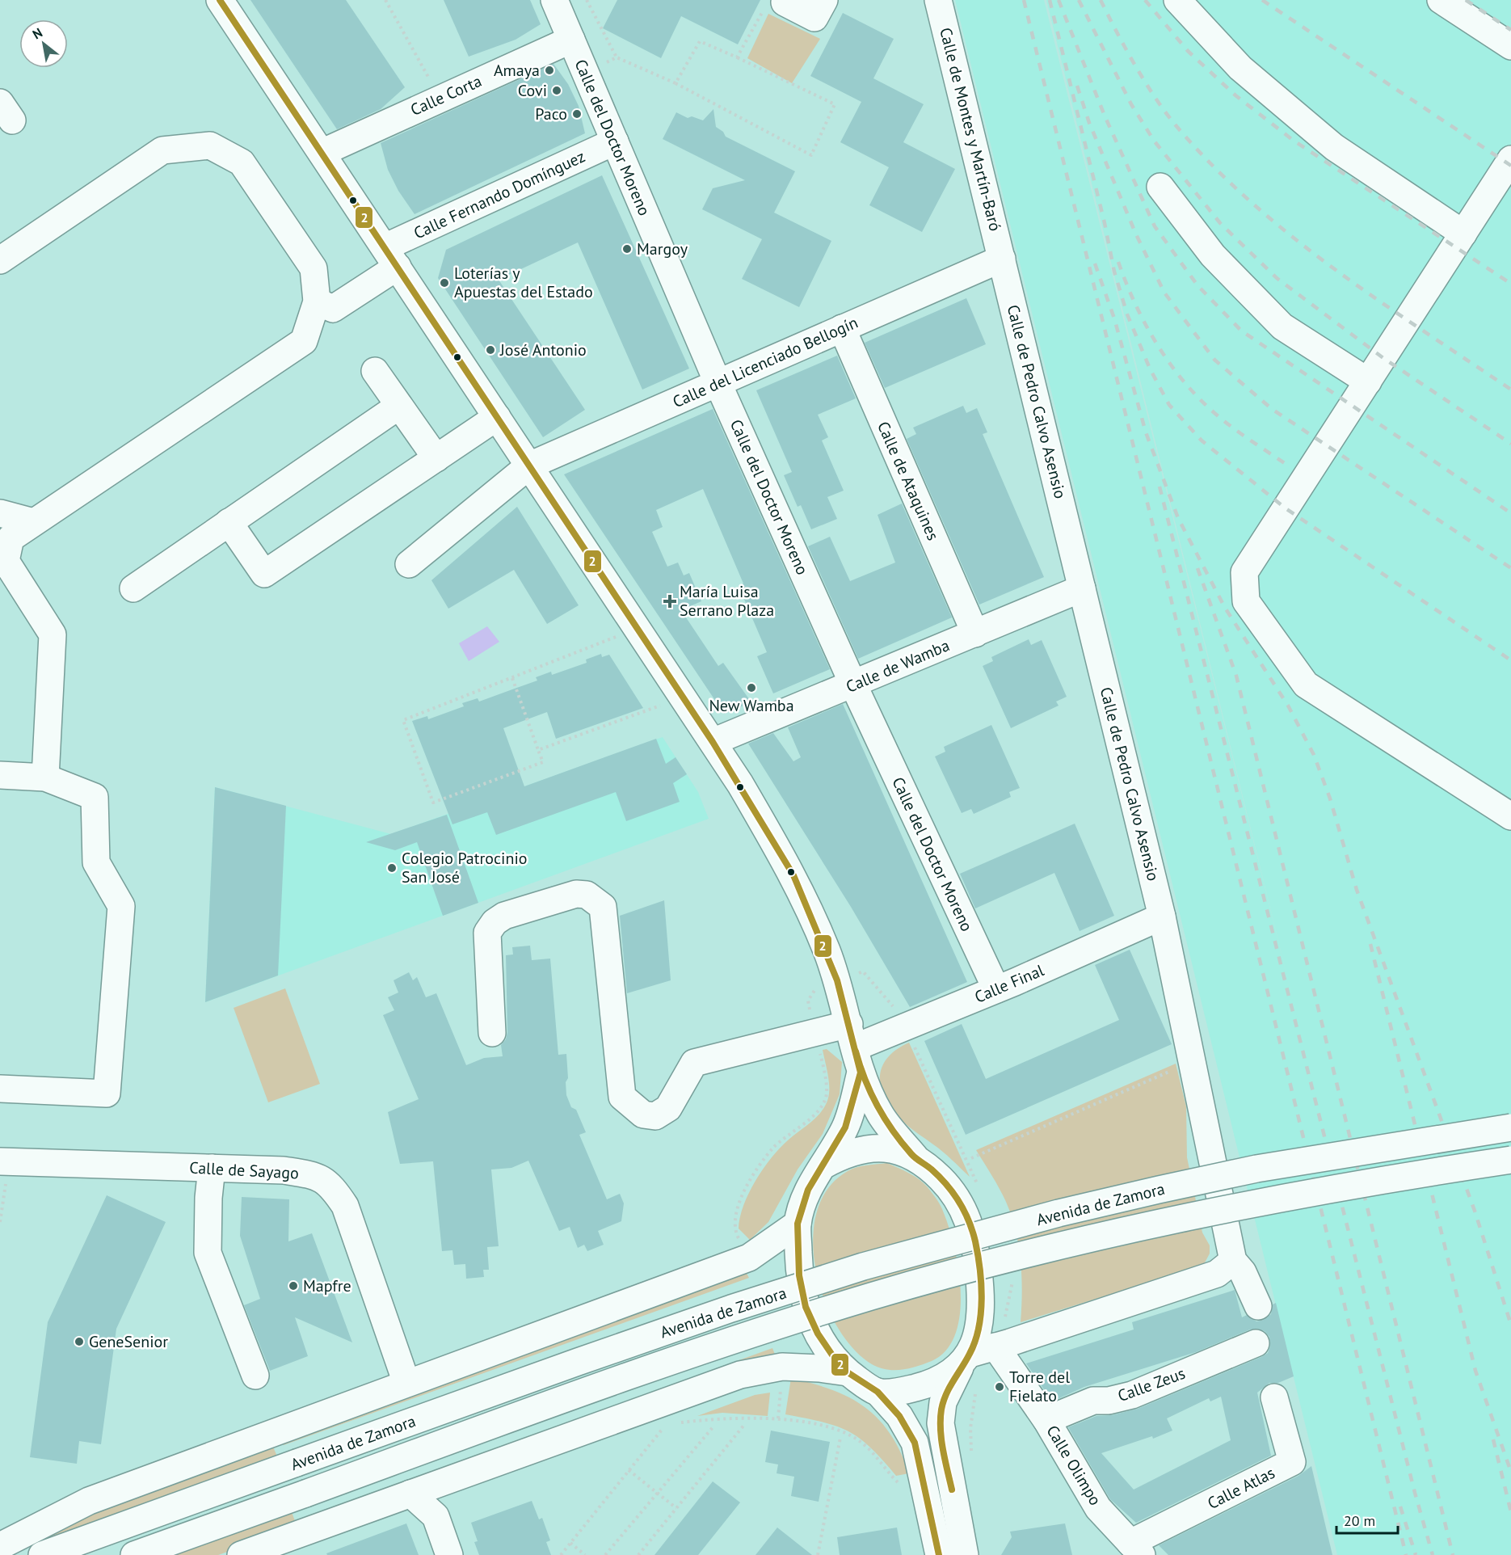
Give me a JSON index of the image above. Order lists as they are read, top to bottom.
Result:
{
  "streets": {
    "main road": [
      "Calle Corta",
      "Calle de Montes y Martín-Baró",
      "Calle del Doctor Moreno",
      "Calle Fernando Domínguez",
      "Calle del Licenciado Bellogín",
      "Calle de Pedro Calvo Asensio",
      "Calle de Ataquines",
      "Calle de Wamba",
      "Calle Final",
      "Calle de Sayago",
      "Avenida de Zamora",
      "Calle Zeus",
      "Calle Olimpo",
      "Calle Atlas"
    ]
  },
  "crossings": [
    ["Calle Corta", "Calle del Doctor Moreno"],
    ["Calle de Montes y Martín-Baró", "Calle del Licenciado Bellogín"],
    ["Calle de Montes y Martín-Baró", "Calle de Pedro Calvo Asensio"],
    ["Calle del Doctor Moreno", "Calle Fernando Domínguez"],
    ["Calle del Doctor Moreno", "Calle del Licenciado Bellogín"],
    ["Calle del Doctor Moreno", "Calle de Wamba"],
    ["Calle del Doctor Moreno", "Calle Final"],
    ["Calle del Licenciado Bellogín", "Calle de Pedro Calvo Asensio"],
    ["Calle del Licenciado Bellogín", "Calle de Ataquines"],
    ["Calle de Pedro Calvo Asensio", "Calle de Wamba"],
    ["Calle de Pedro Calvo Asensio", "Calle Final"],
    ["Calle de Ataquines", "Calle de Wamba"],
    ["Calle Zeus", "Calle Olimpo"],
    ["Calle Olimpo", "Calle Atlas"]
  ],
  "places": {
    "other": [
      "Amaya",
      "Covi",
      "Paco",
      "Margoy",
      "Loterías y Apuestas del Estado",
      "José Antonio",
      "New Wamba",
      "Colegio Patrocinio San José",
      "Mapfre",
      "GeneSenior",
      "Torre del Fielato"
    ],
    "health": ["María Luisa Serrano Plaza"]
  },
  "lines": ["transit line 2"],
  "scale_bar": "20 m",
  "north": "top left"
}
